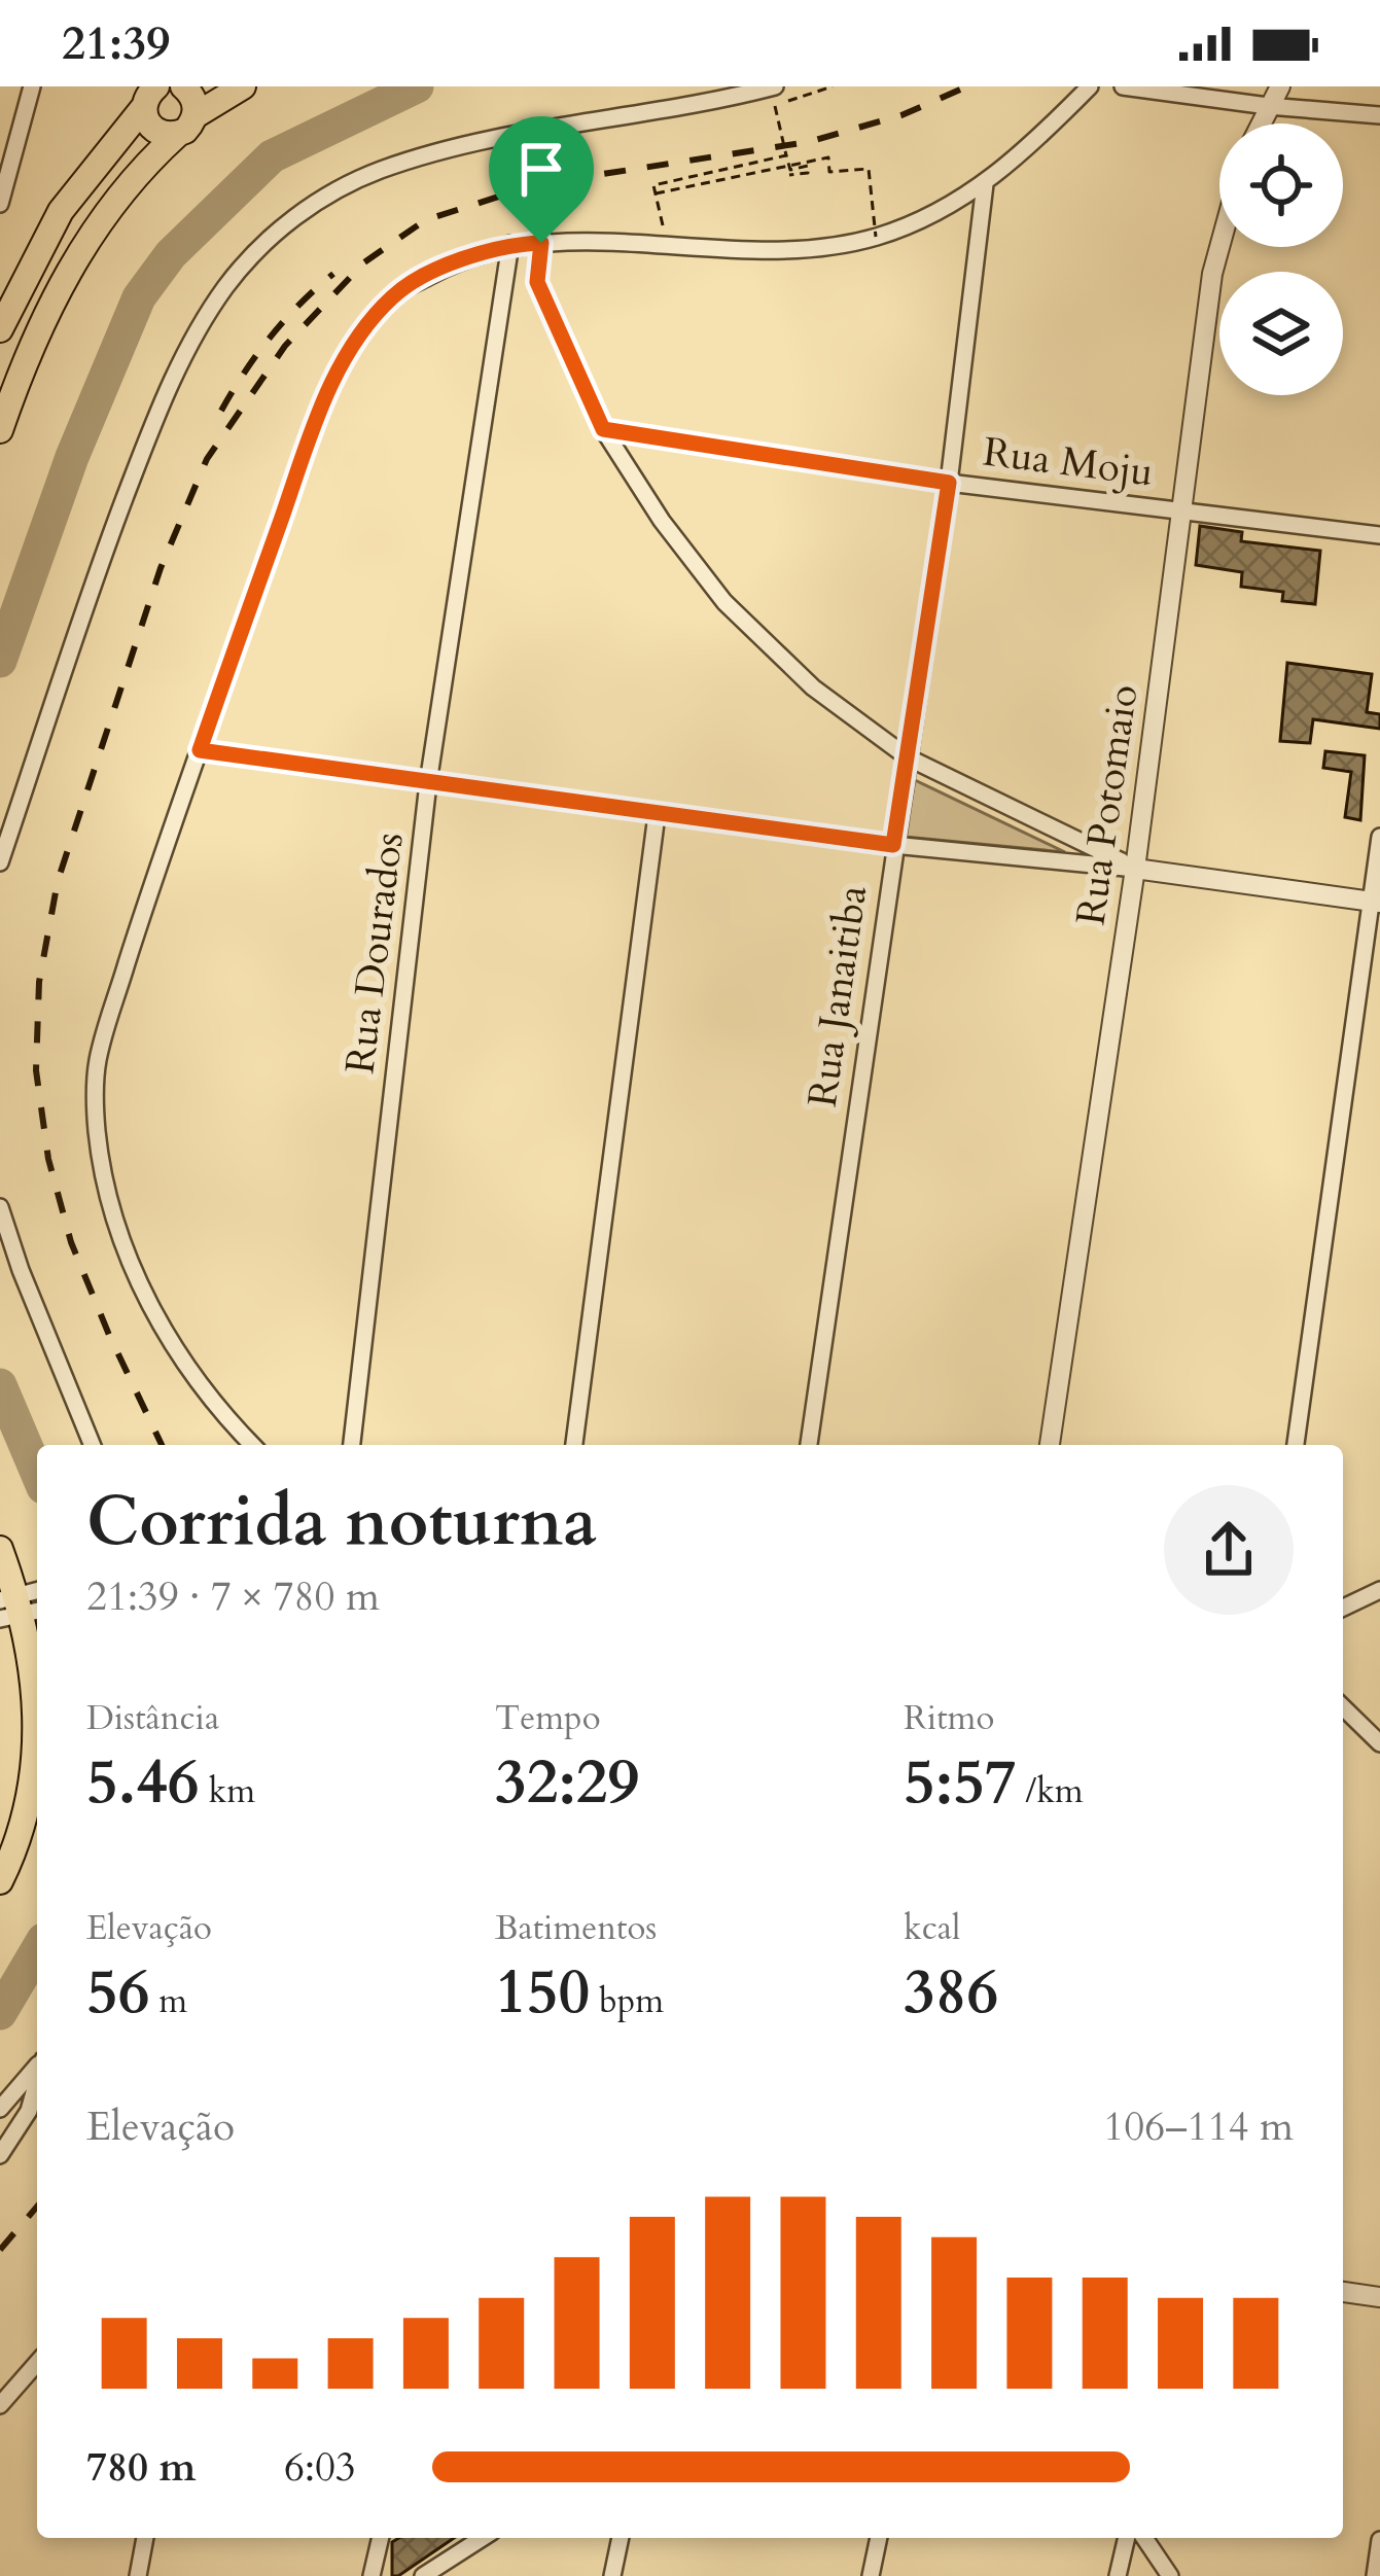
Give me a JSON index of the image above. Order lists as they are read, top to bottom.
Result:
{
  "streets": {
    "street": [
      "Rua Moju",
      "Rua Potomaio",
      "Rua Dourados",
      "Rua Janaitiba"
    ]
  },
  "crossings": [
    ["Rua Moju", "Rua Potomaio"],
    ["Rua Moju", "Rua Janaitiba"]
  ],
  "page": {
    "status": "21:39",
    "heading": ["Corrida noturna", "21:39 · 7 × 780 m"],
    "stats": [
      ["Distância", "5.46 km"],
      ["Tempo", "32:29"],
      ["Ritmo", "5:57 /km"],
      ["Elevação", "56 m"],
      ["Batimentos", "150 bpm"],
      ["kcal", "386"]
    ],
    "chart": ["Elevação", "106–114 m"],
    "list": [
      {
        "name": "780 m",
        "note": "6:03"
      }
    ]
  }
}
